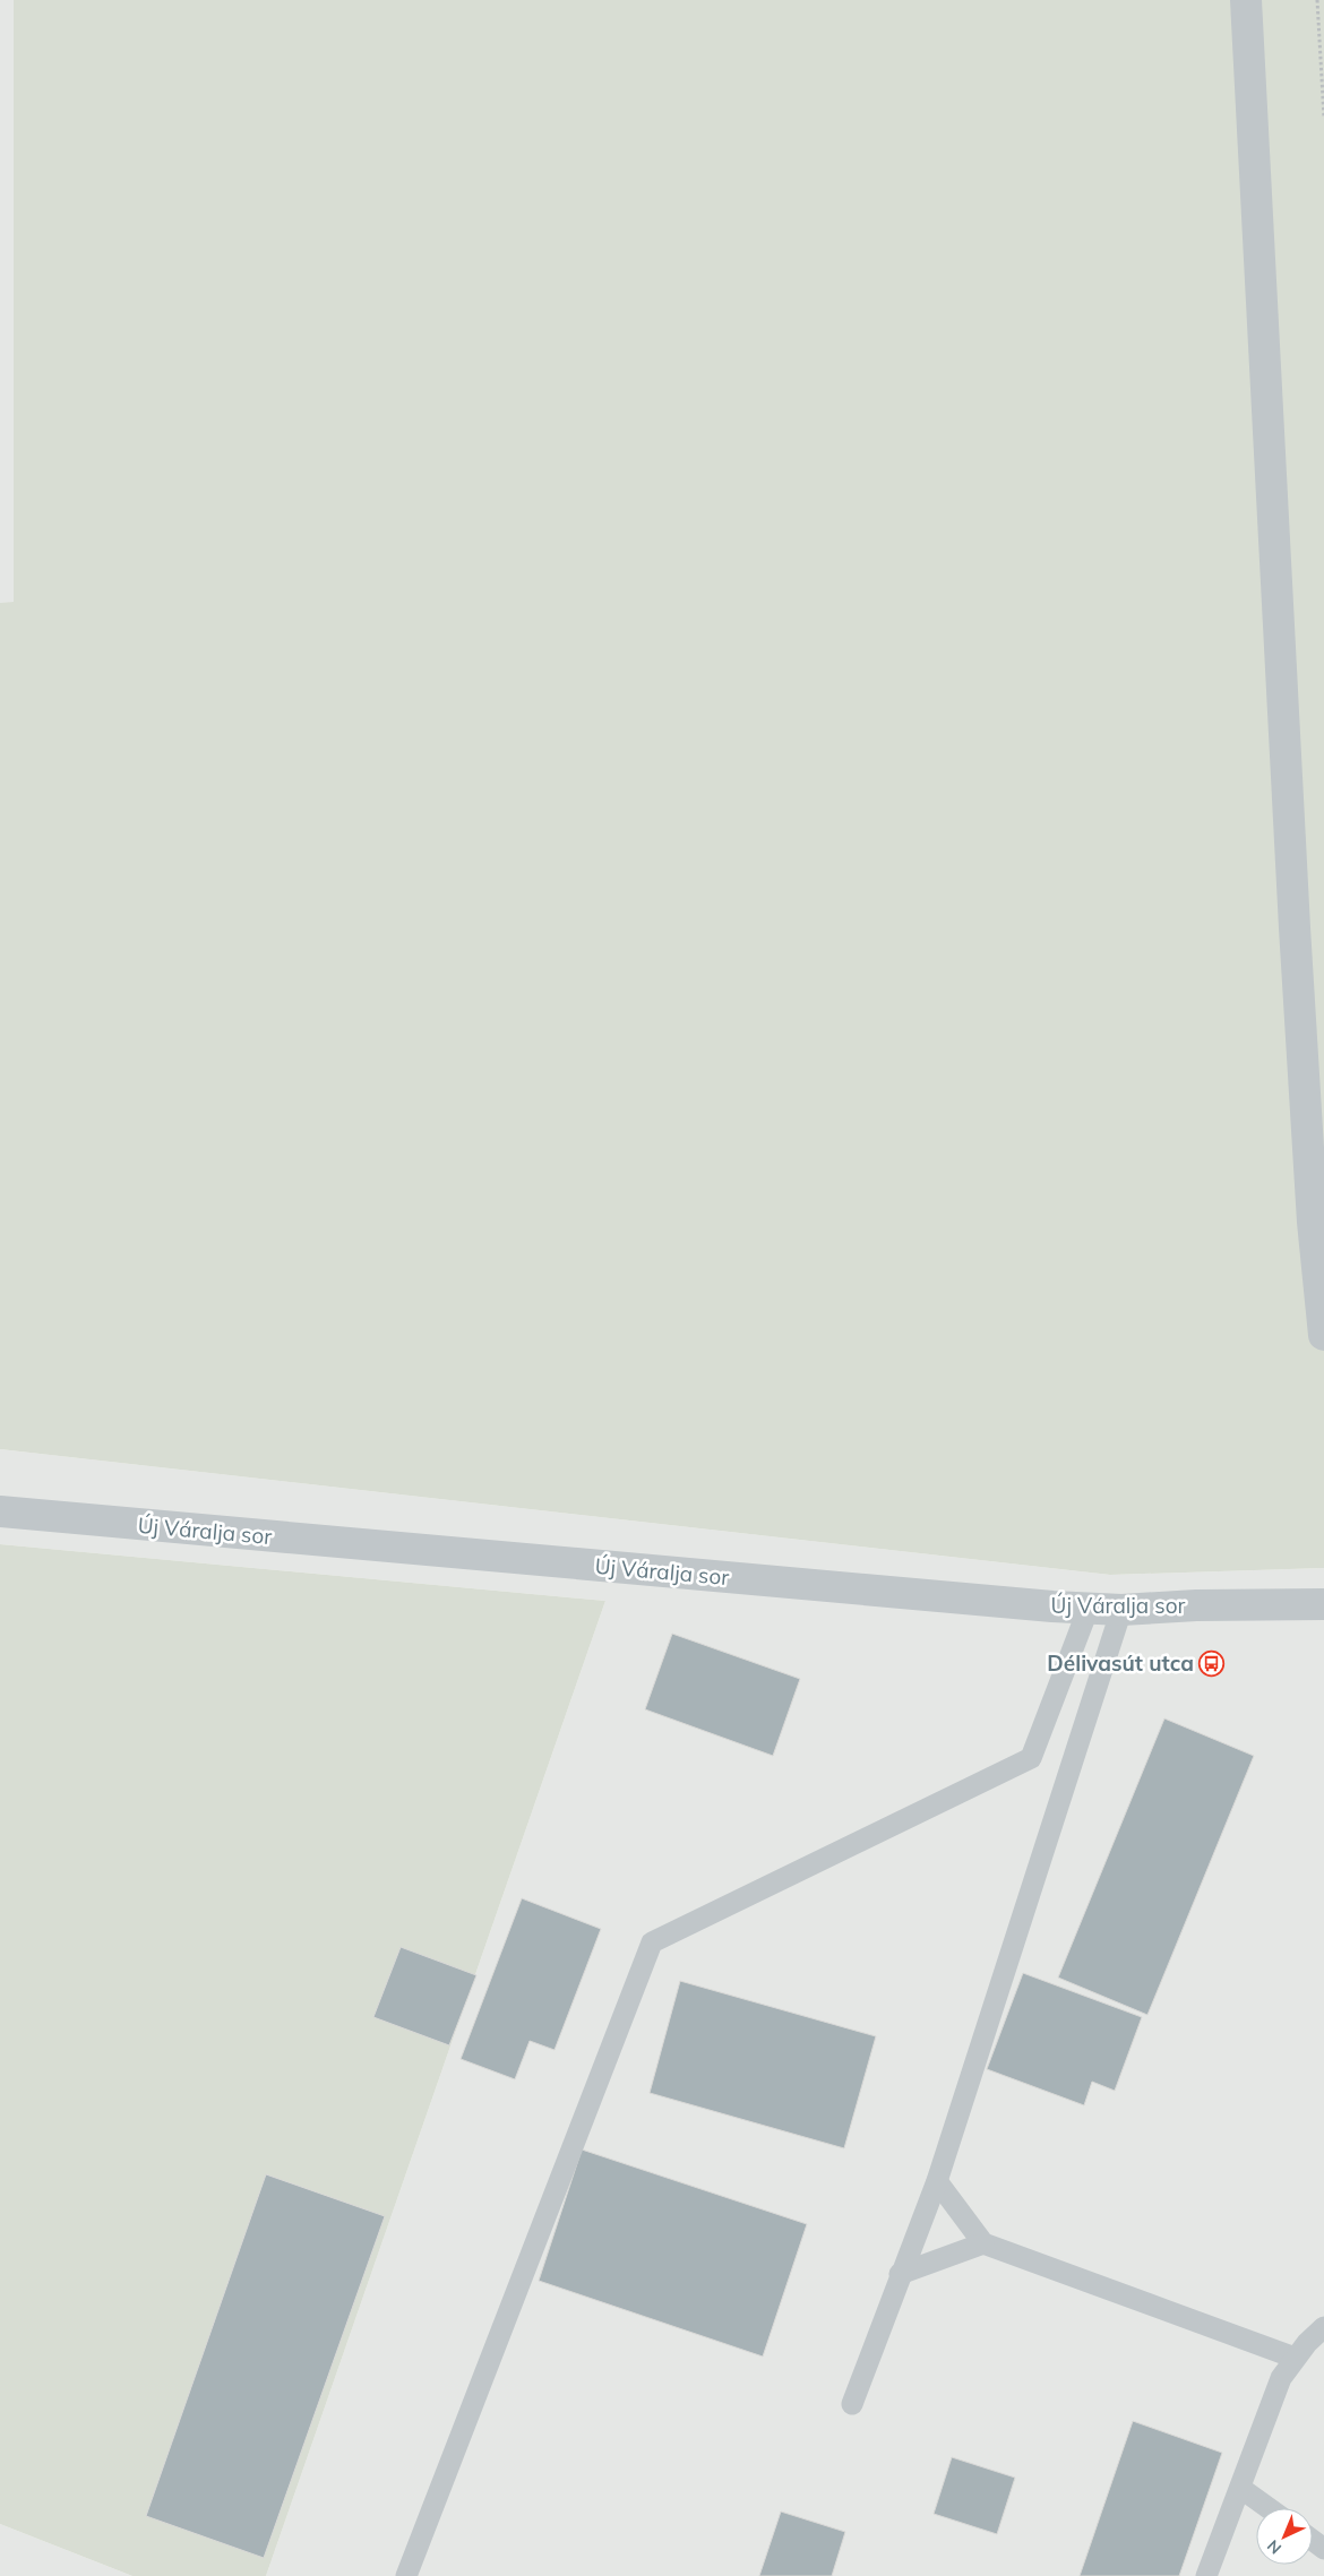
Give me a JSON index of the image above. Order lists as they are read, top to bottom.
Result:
{
  "streets": {
    "street": ["Új Váralja sor"]
  },
  "places": {
    "bus stop": ["Délivasút utca"]
  },
  "north": "bottom left"
}
